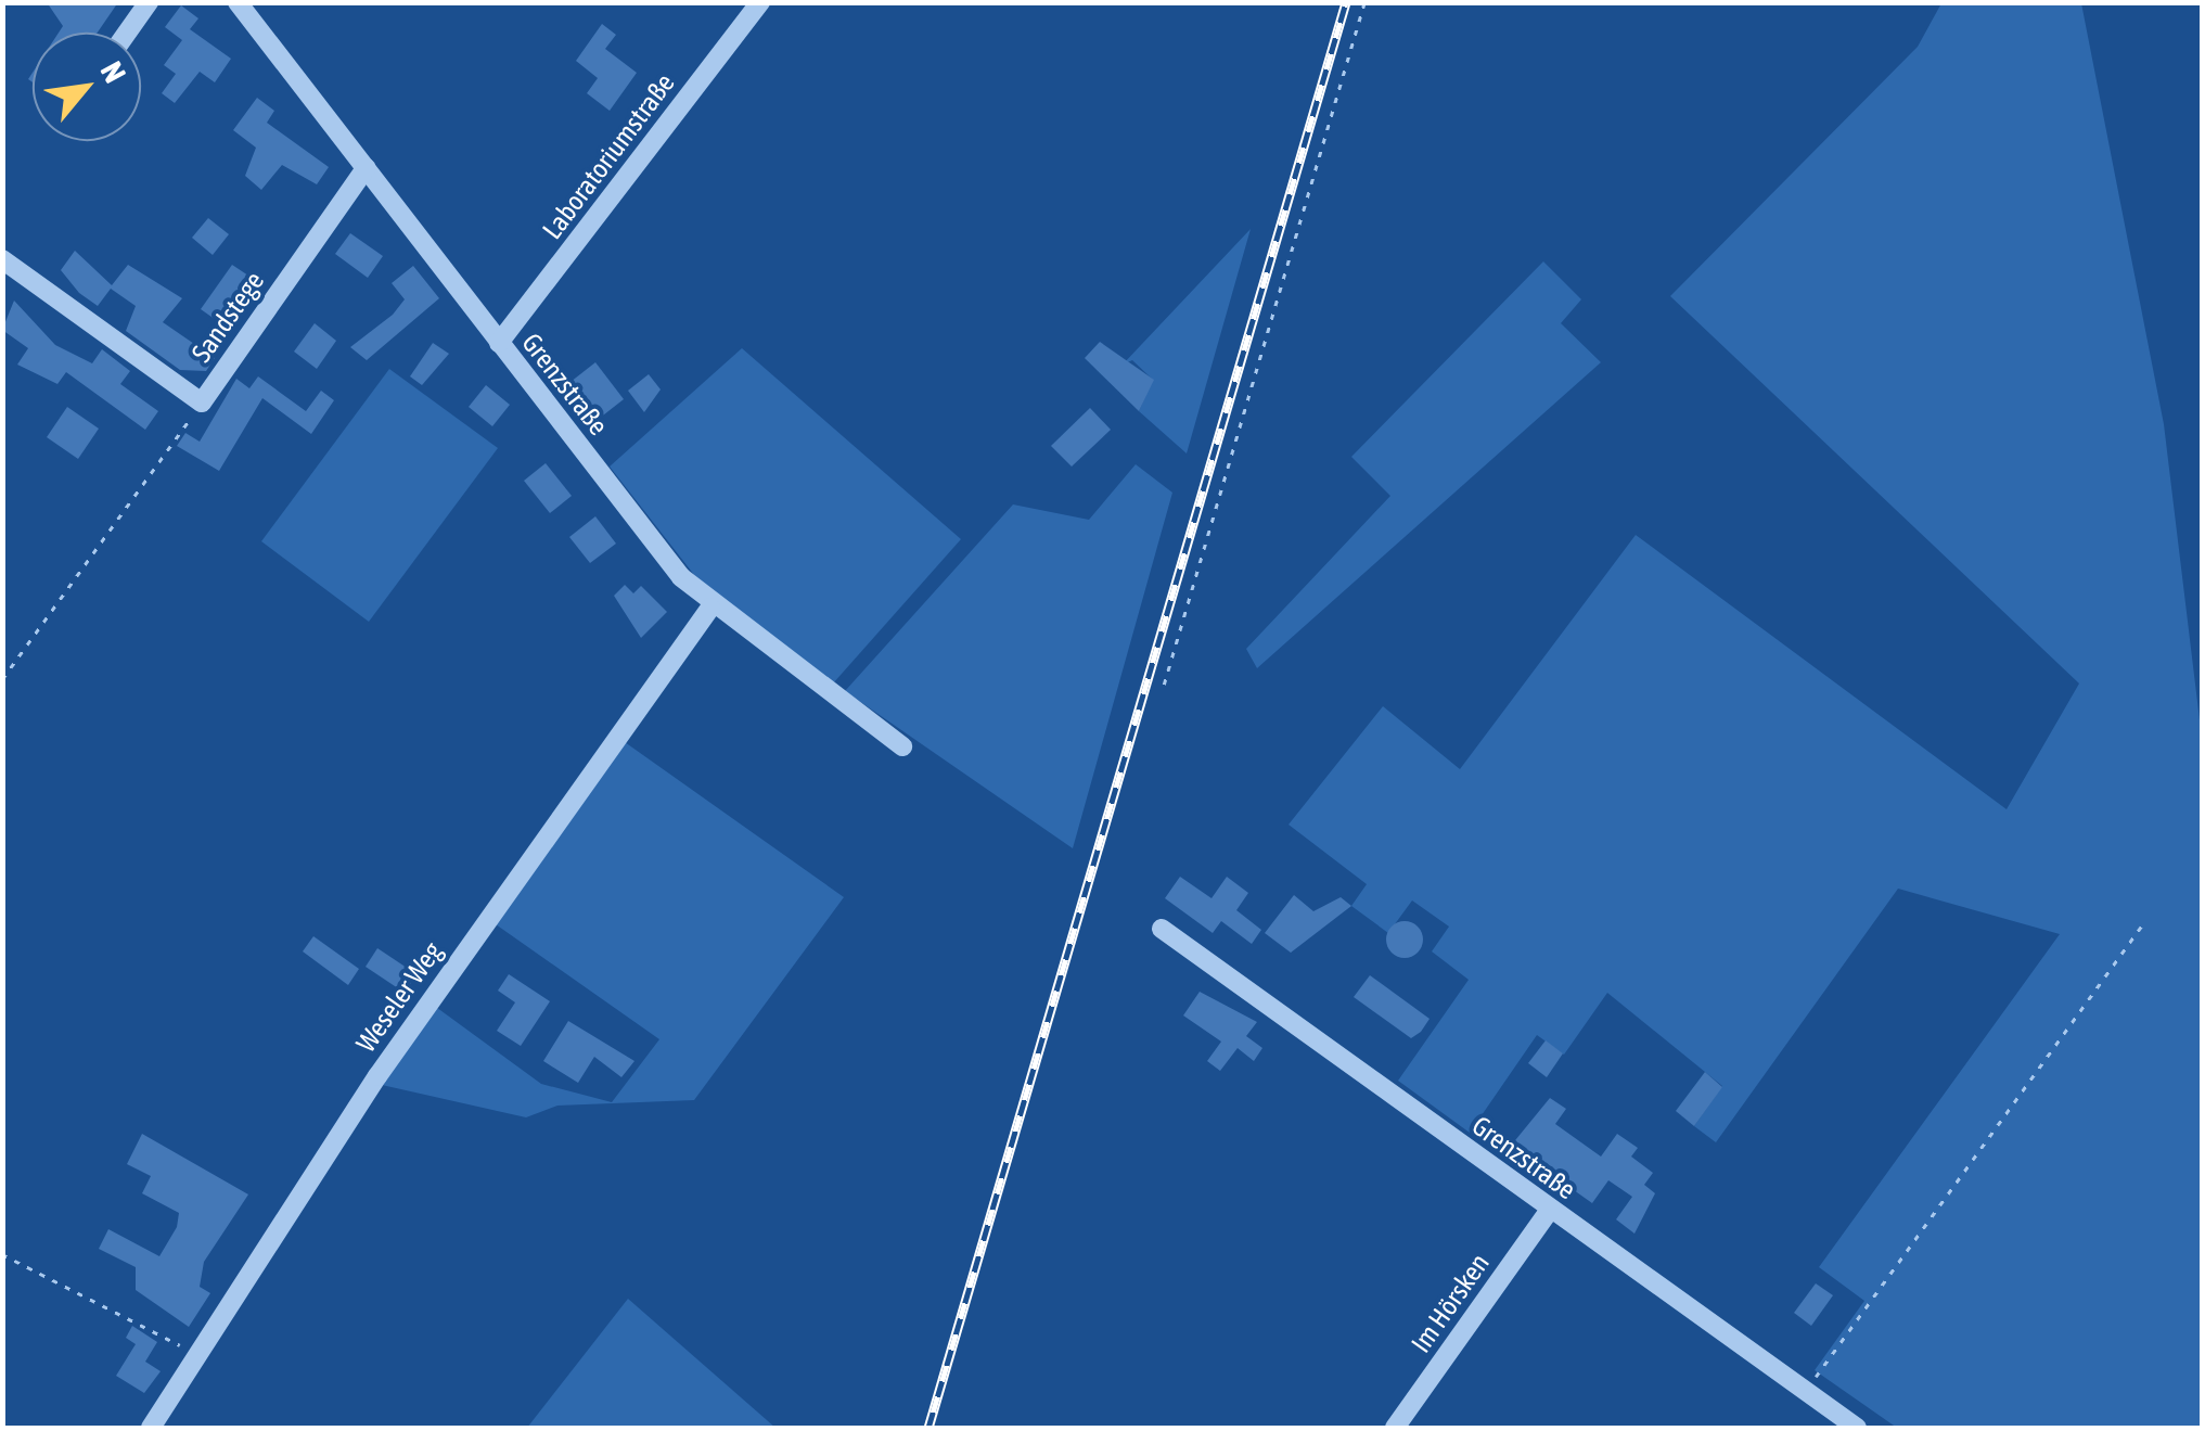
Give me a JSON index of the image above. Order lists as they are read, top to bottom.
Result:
{
  "streets": {
    "street": [
      "Laboratoriumstraße",
      "Sandstege",
      "Grenzstraße",
      "Weseler Weg",
      "Im Hörsken"
    ]
  },
  "crossings": [
    ["Laboratoriumstraße", "Grenzstraße"],
    ["Sandstege", "Grenzstraße"],
    ["Grenzstraße", "Weseler Weg"],
    ["Grenzstraße", "Im Hörsken"]
  ],
  "north": "top right"
}
